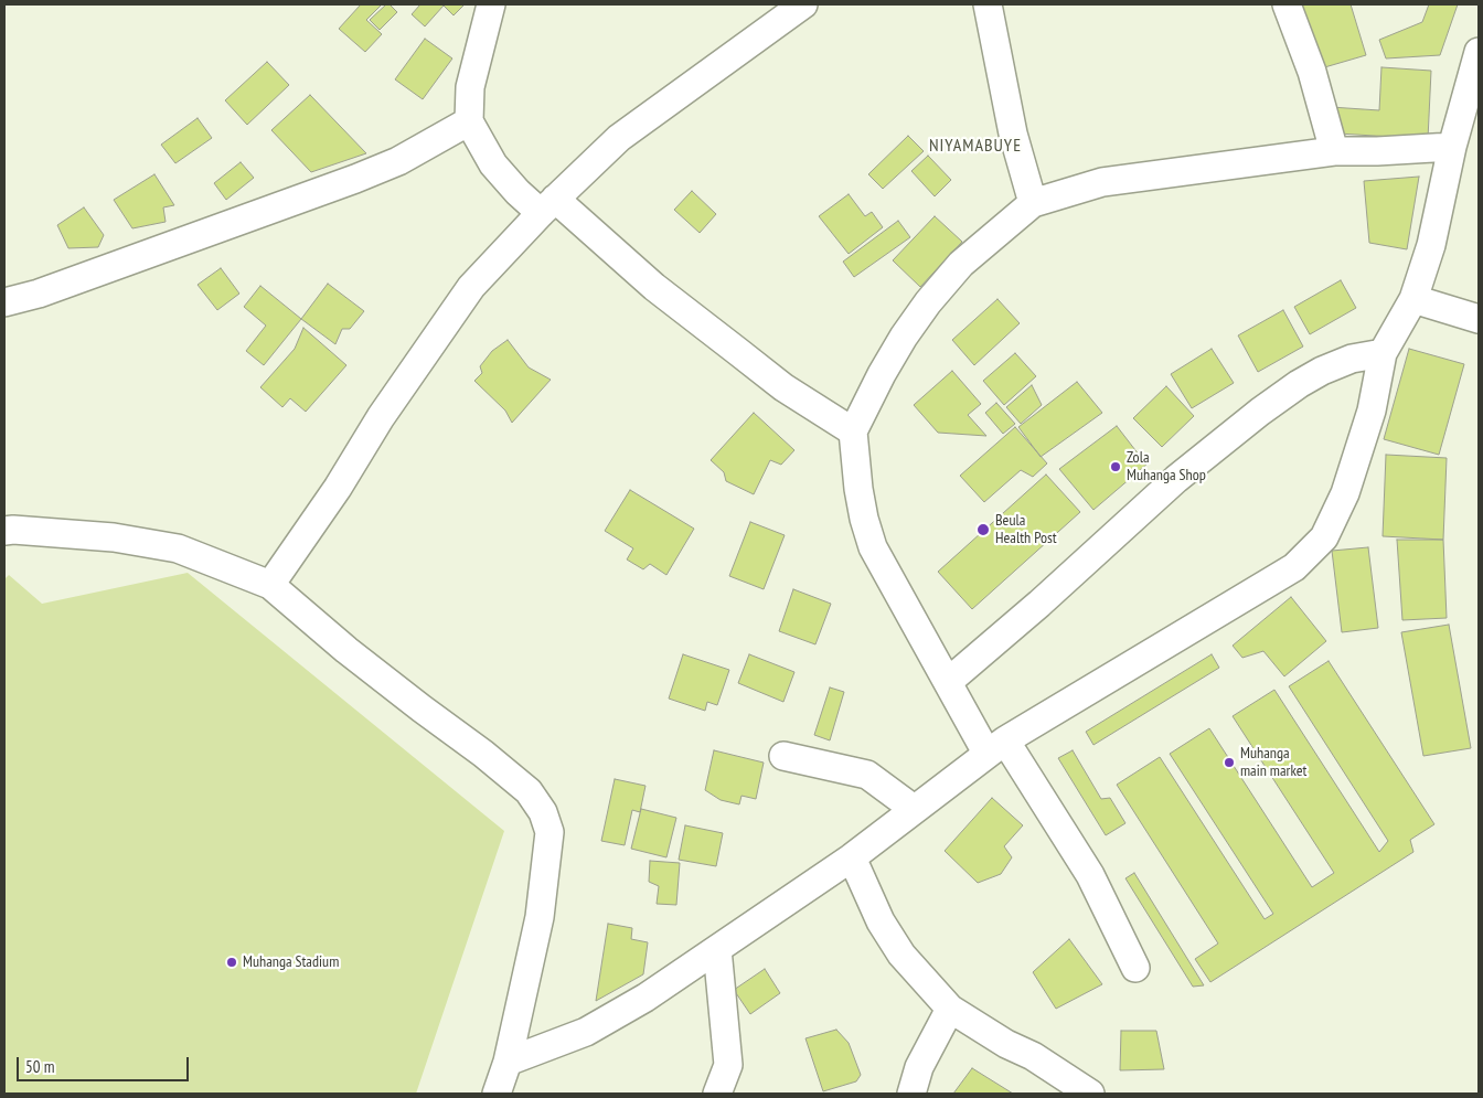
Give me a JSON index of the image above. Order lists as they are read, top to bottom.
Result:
{
  "districts": ["NIYAMABUYE"],
  "places": [
    "Zola Muhanga Shop",
    "Beula Health Post",
    "Muhanga main market",
    "Muhanga Stadium"
  ],
  "scale_bar": "50 m"
}
